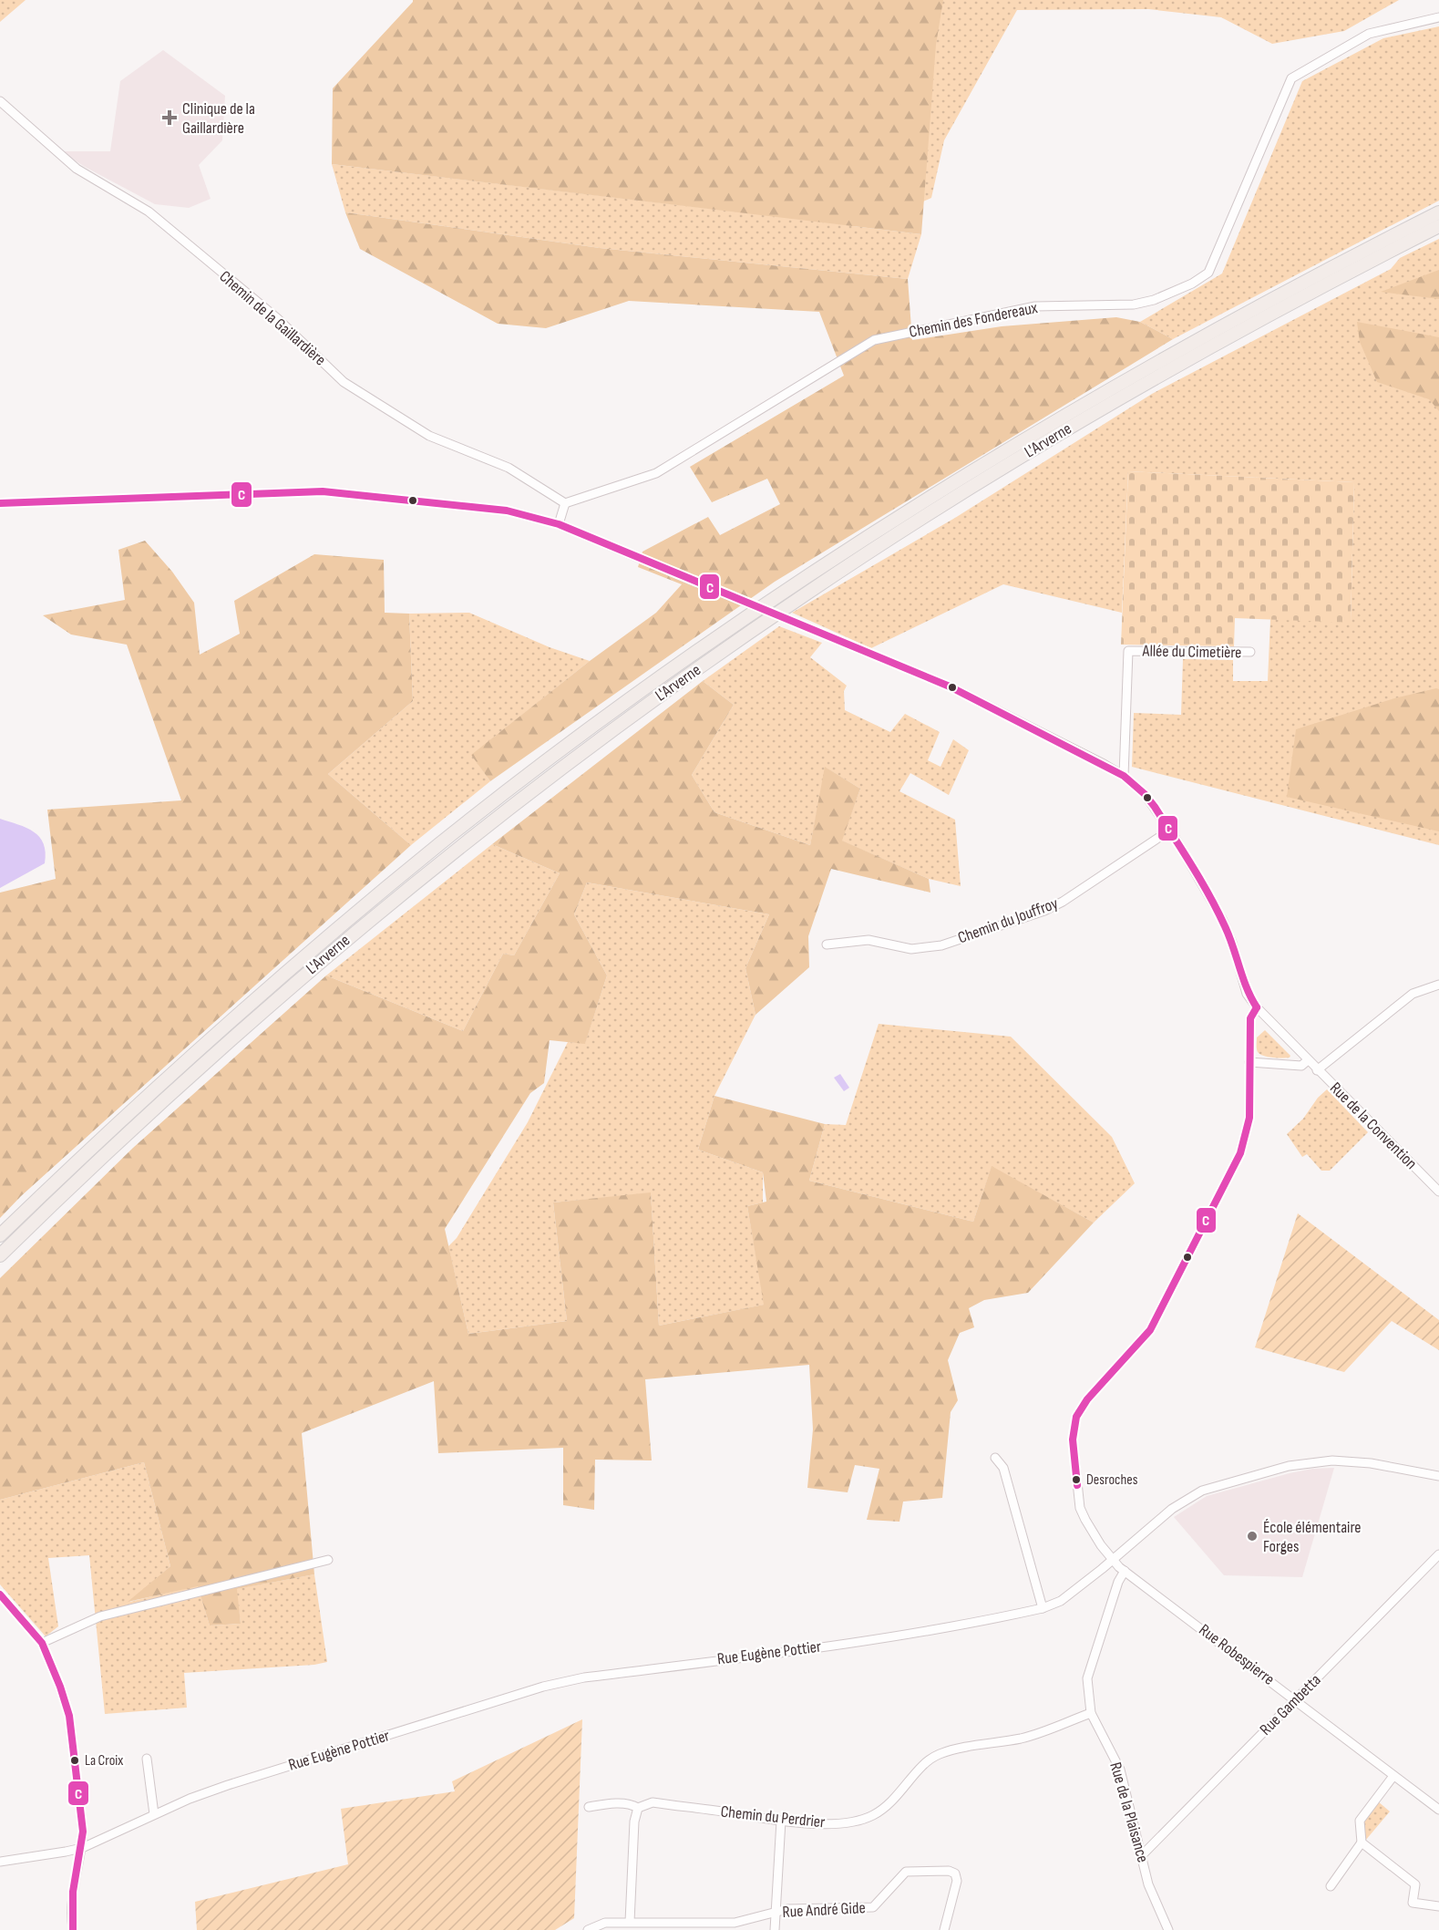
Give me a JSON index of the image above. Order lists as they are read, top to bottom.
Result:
{
  "streets": {
    "highway": ["L'Arverne"],
    "street": [
      "Chemin de la Gaillardière",
      "Chemin des Fondereaux",
      "Allée du Cimetière",
      "Chemin du Jouffroy",
      "Rue de la Convention",
      "Rue Eugène Pottier",
      "Rue Robespierre",
      "Rue Gambetta",
      "Rue de la Plaisance",
      "Chemin du Perdrier",
      "Rue André Gide"
    ]
  },
  "crossings": [
    ["Chemin de la Gaillardière", "Chemin des Fondereaux"],
    ["Allée du Cimetière", "Rue de la Convention"],
    ["Chemin du Jouffroy", "Rue de la Convention"],
    ["Rue de la Convention", "Rue Robespierre"],
    ["Rue Eugène Pottier", "Rue Robespierre"],
    ["Rue Robespierre", "Rue Gambetta"],
    ["Rue Robespierre", "Rue de la Plaisance"],
    ["Rue Gambetta", "Rue de la Plaisance"],
    ["Rue de la Plaisance", "Chemin du Perdrier"]
  ],
  "places": {
    "health": ["Clinique de la Gaillardière"],
    "other": ["Desroches", "École élémentaire Forges", "La Croix"]
  },
  "lines": ["transit line C"]
}
